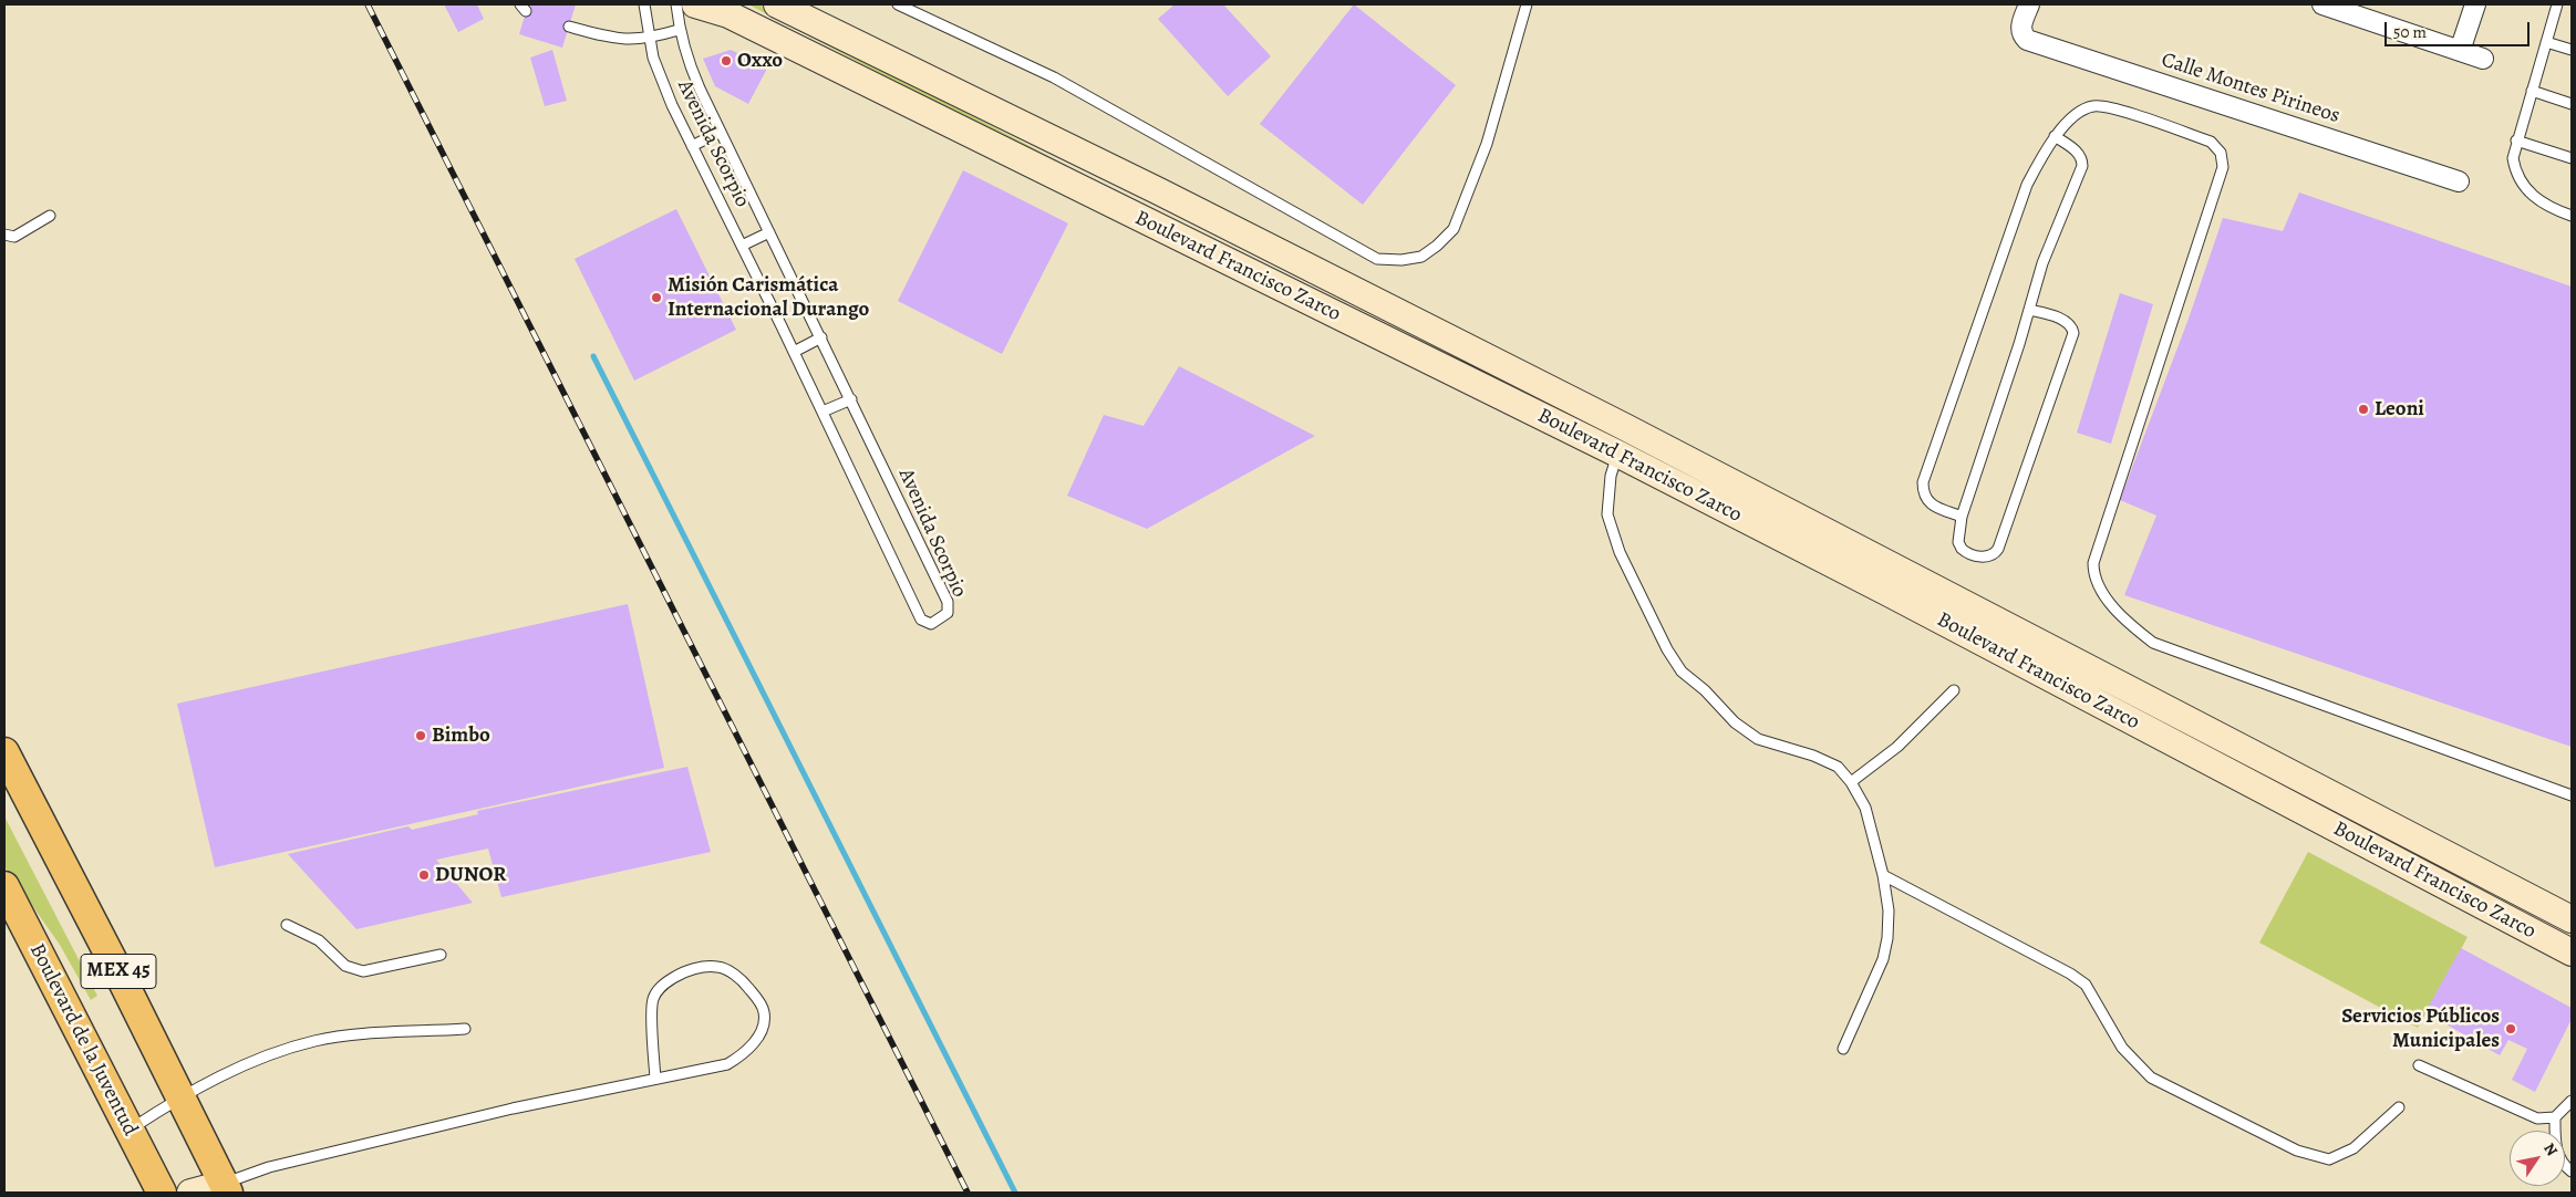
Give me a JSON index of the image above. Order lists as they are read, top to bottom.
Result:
{
  "streets": {
    "main road": ["Boulevard Francisco Zarco", "MEX 45", "Boulevard de la Juventud"],
    "street": ["Calle Montes Pirineos"],
    "lane": ["Avenida Scorpio"]
  },
  "places": [
    "Oxxo",
    "Misión Carismática Internacional Durango",
    "Leoni",
    "Bimbo",
    "DUNOR",
    "Servicios Públicos Municipales"
  ],
  "scale_bar": "50 m",
  "north": "top right"
}
